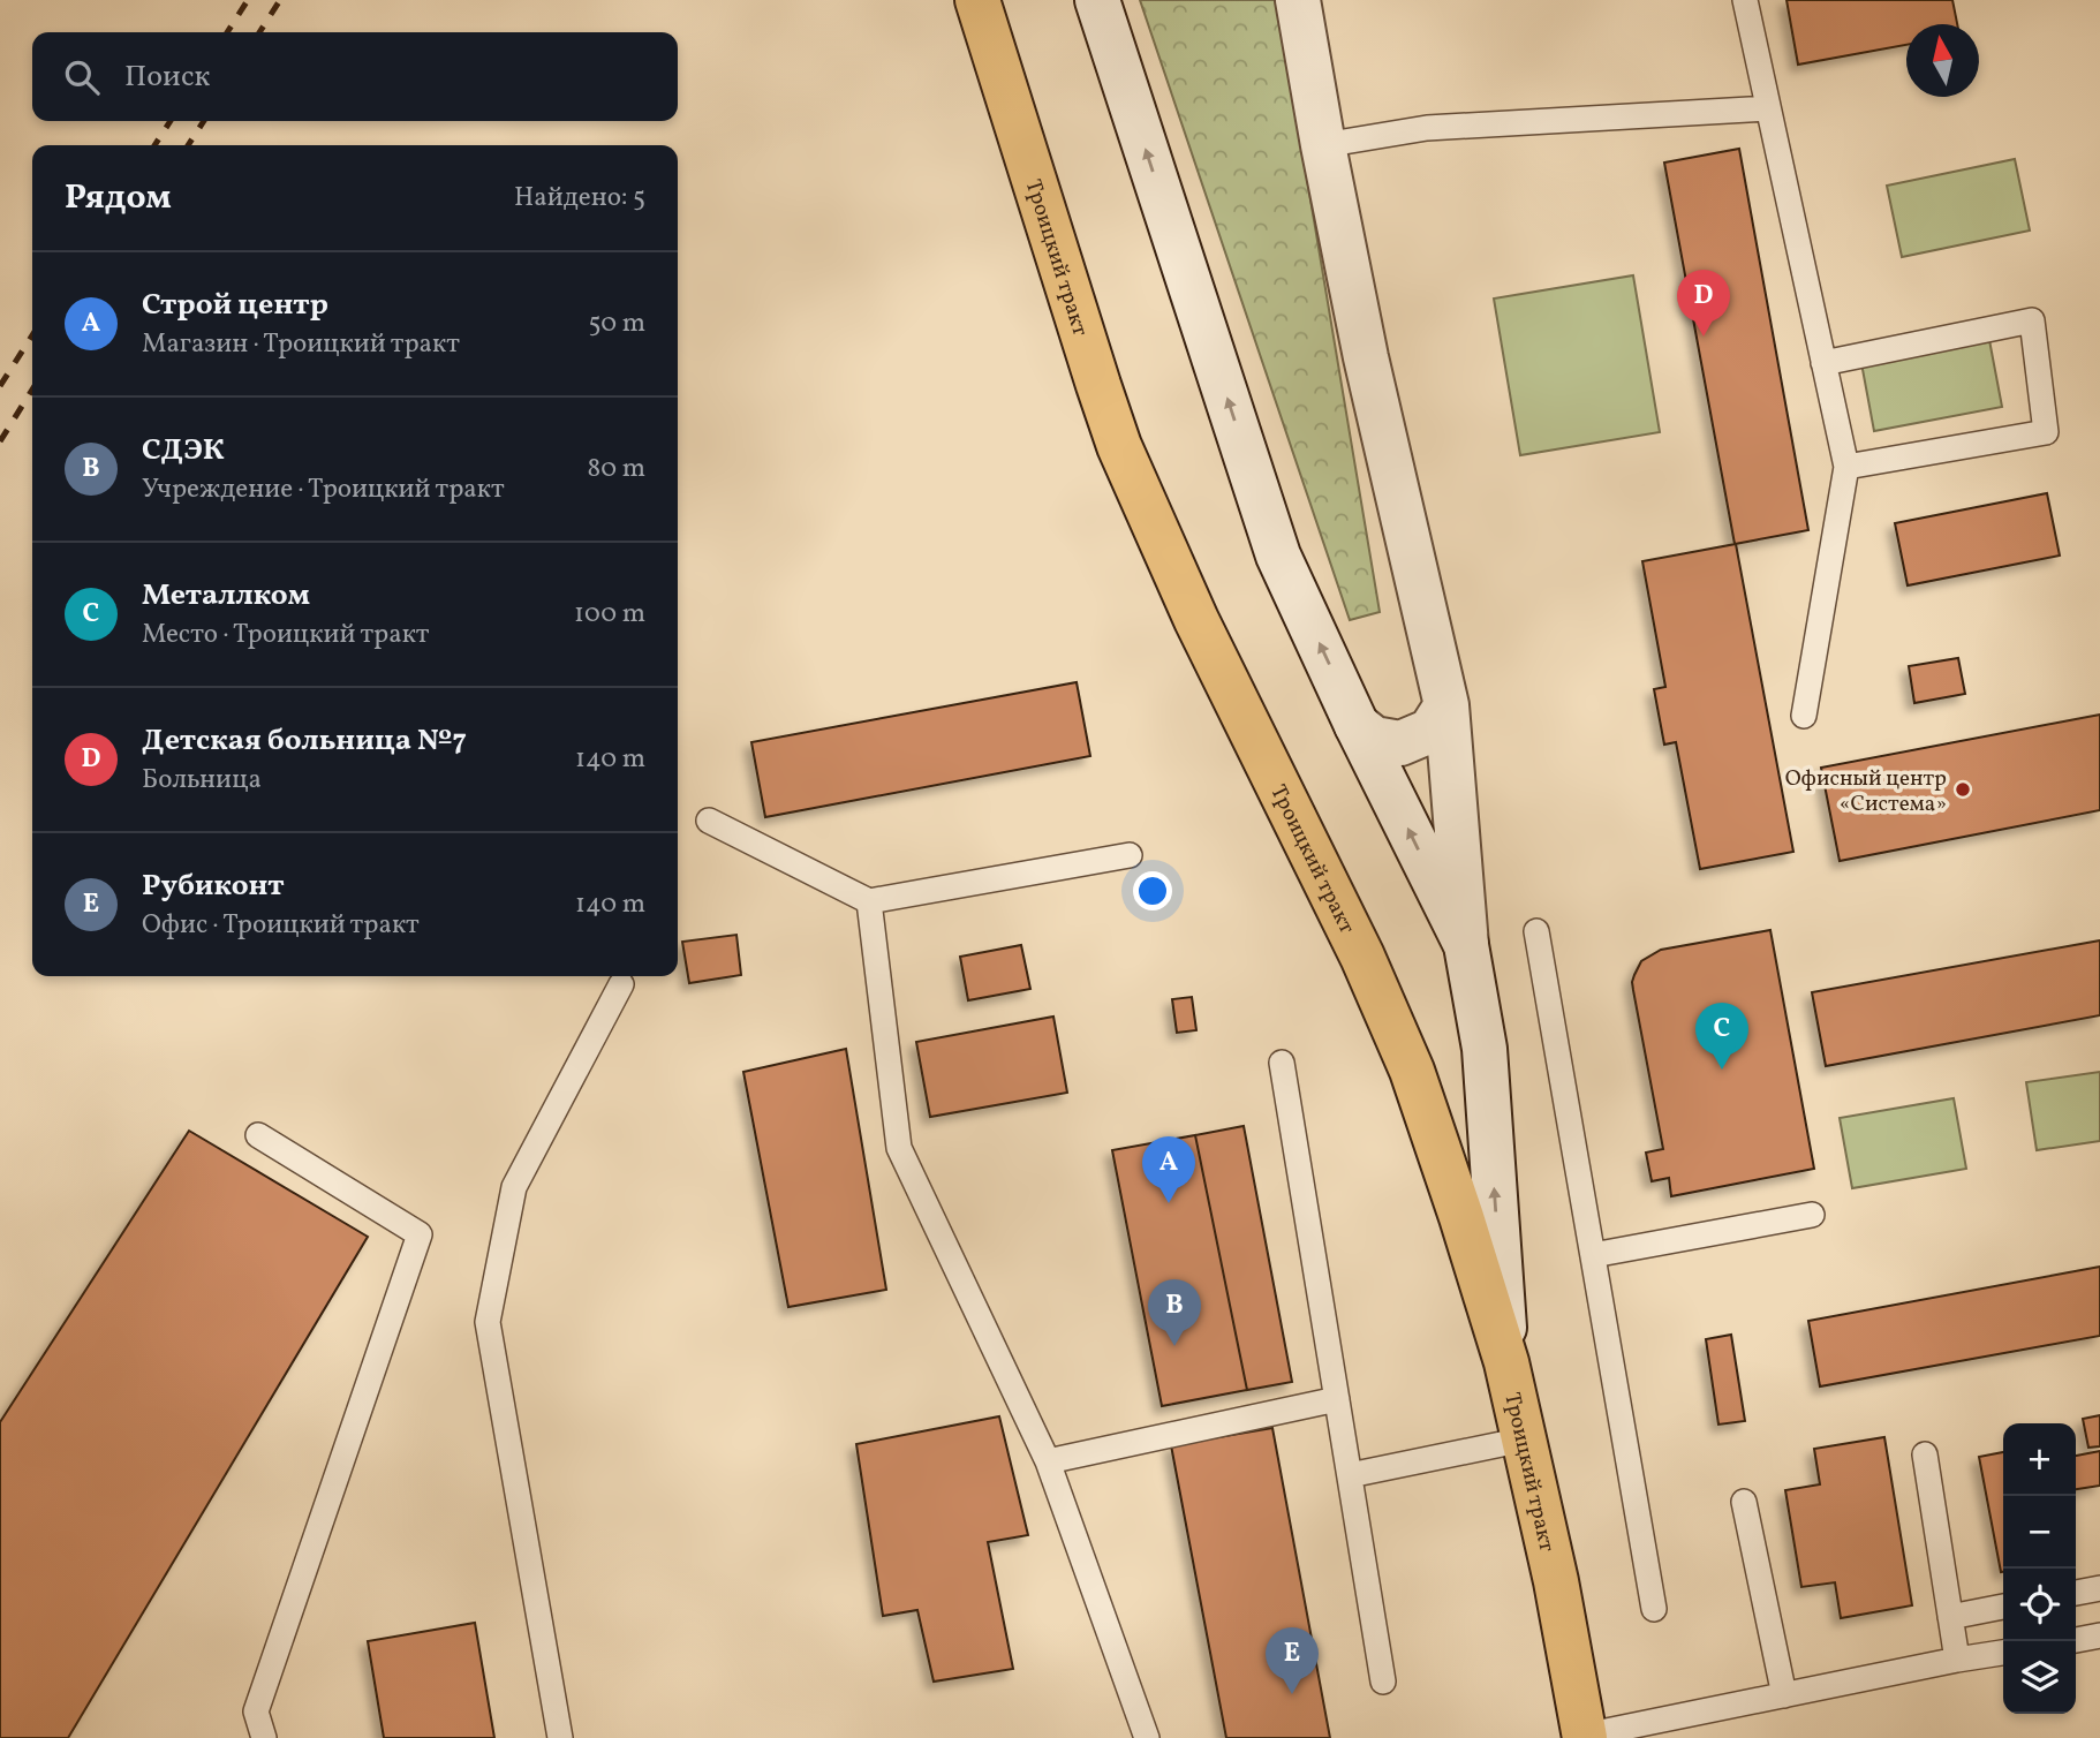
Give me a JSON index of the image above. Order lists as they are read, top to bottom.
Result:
{
  "streets": {
    "main road": ["Троицкий тракт"]
  },
  "places": ["Офисный центр «Система»"],
  "north": "top",
  "page": {
    "search": "Поиск",
    "heading": ["Рядом", "Найдено: 5"],
    "list": [
      {
        "mark": "A",
        "name": "Строй центр",
        "note": "Магазин · Троицкий тракт",
        "value": "50 m"
      },
      {
        "mark": "B",
        "name": "СДЭК",
        "note": "Учреждение · Троицкий тракт",
        "value": "80 m"
      },
      {
        "mark": "C",
        "name": "Металлком",
        "note": "Место · Троицкий тракт",
        "value": "100 m"
      },
      {
        "mark": "D",
        "name": "Детская больница №7",
        "note": "Больница",
        "value": "140 m"
      },
      {
        "mark": "E",
        "name": "Рубиконт",
        "note": "Офис · Троицкий тракт",
        "value": "140 m"
      }
    ],
    "pins": [
      "D",
      "C",
      "A",
      "B",
      "E"
    ],
    "map_buttons": ["+", "−"]
  }
}
